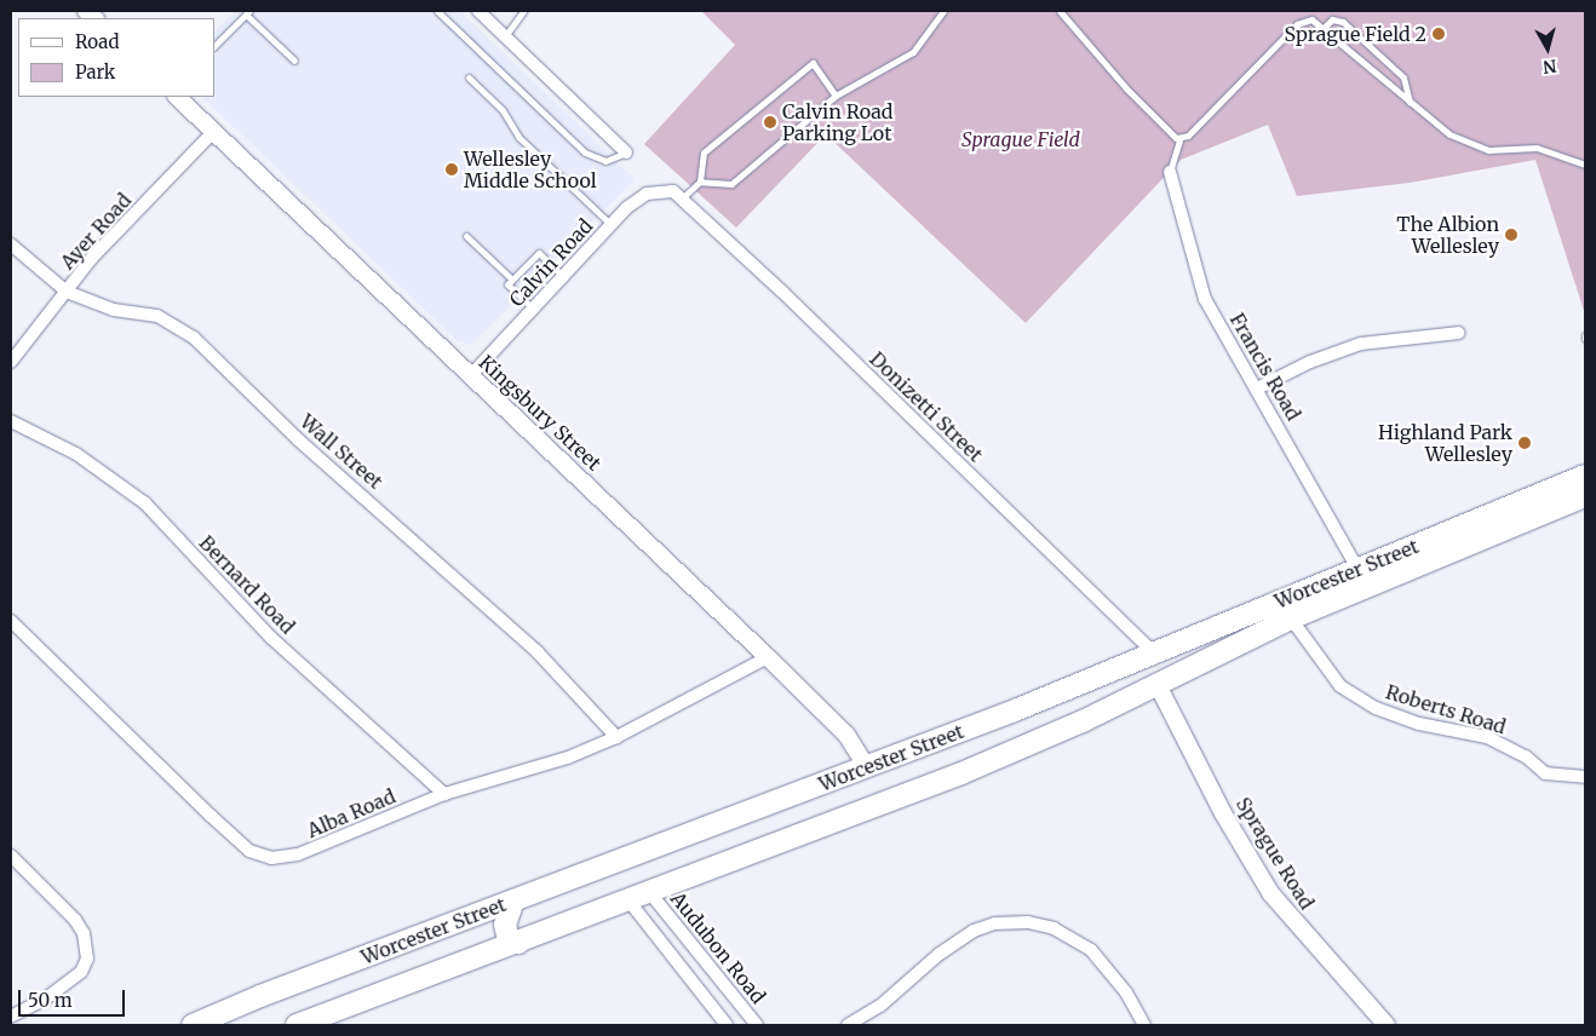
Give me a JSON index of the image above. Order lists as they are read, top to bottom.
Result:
{
  "streets": {
    "highway": ["Worcester Street"],
    "main road": ["Kingsbury Street", "Sprague Road"],
    "street": [
      "Ayer Road",
      "Calvin Road",
      "Francis Road",
      "Donizetti Street",
      "Wall Street",
      "Bernard Road",
      "Roberts Road",
      "Alba Road",
      "Audubon Road"
    ]
  },
  "crossings": [
    ["Ayer Road", "Kingsbury Street"],
    ["Ayer Road", "Wall Street"],
    ["Calvin Road", "Donizetti Street"],
    ["Calvin Road", "Kingsbury Street"],
    ["Francis Road", "Worcester Street"],
    ["Donizetti Street", "Worcester Street"],
    ["Kingsbury Street", "Worcester Street"],
    ["Kingsbury Street", "Alba Road"],
    ["Wall Street", "Alba Road"],
    ["Worcester Street", "Roberts Road"],
    ["Worcester Street", "Sprague Road"],
    ["Worcester Street", "Audubon Road"],
    ["Bernard Road", "Alba Road"]
  ],
  "parks": ["Sprague Field"],
  "places": [
    "Sprague Field 2",
    "Calvin Road Parking Lot",
    "Wellesley Middle School",
    "The Albion Wellesley",
    "Highland Park Wellesley"
  ],
  "legend": ["Road", "Park"],
  "scale_bar": "50 m",
  "north": "bottom"
}
